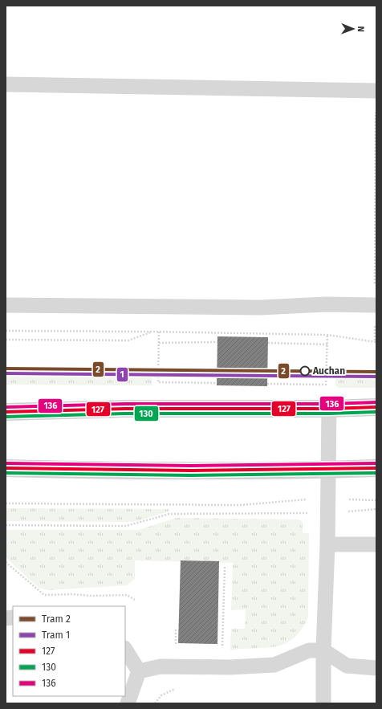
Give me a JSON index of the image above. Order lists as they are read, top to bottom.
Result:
{
  "places": ["Auchan"],
  "lines": [
    "tram line 2",
    "tram line 1",
    "transit line 136",
    "transit line 127",
    "transit line 130"
  ],
  "legend": [
    "Tram 2",
    "Tram 1",
    "127",
    "130",
    "136"
  ],
  "north": "right"
}
